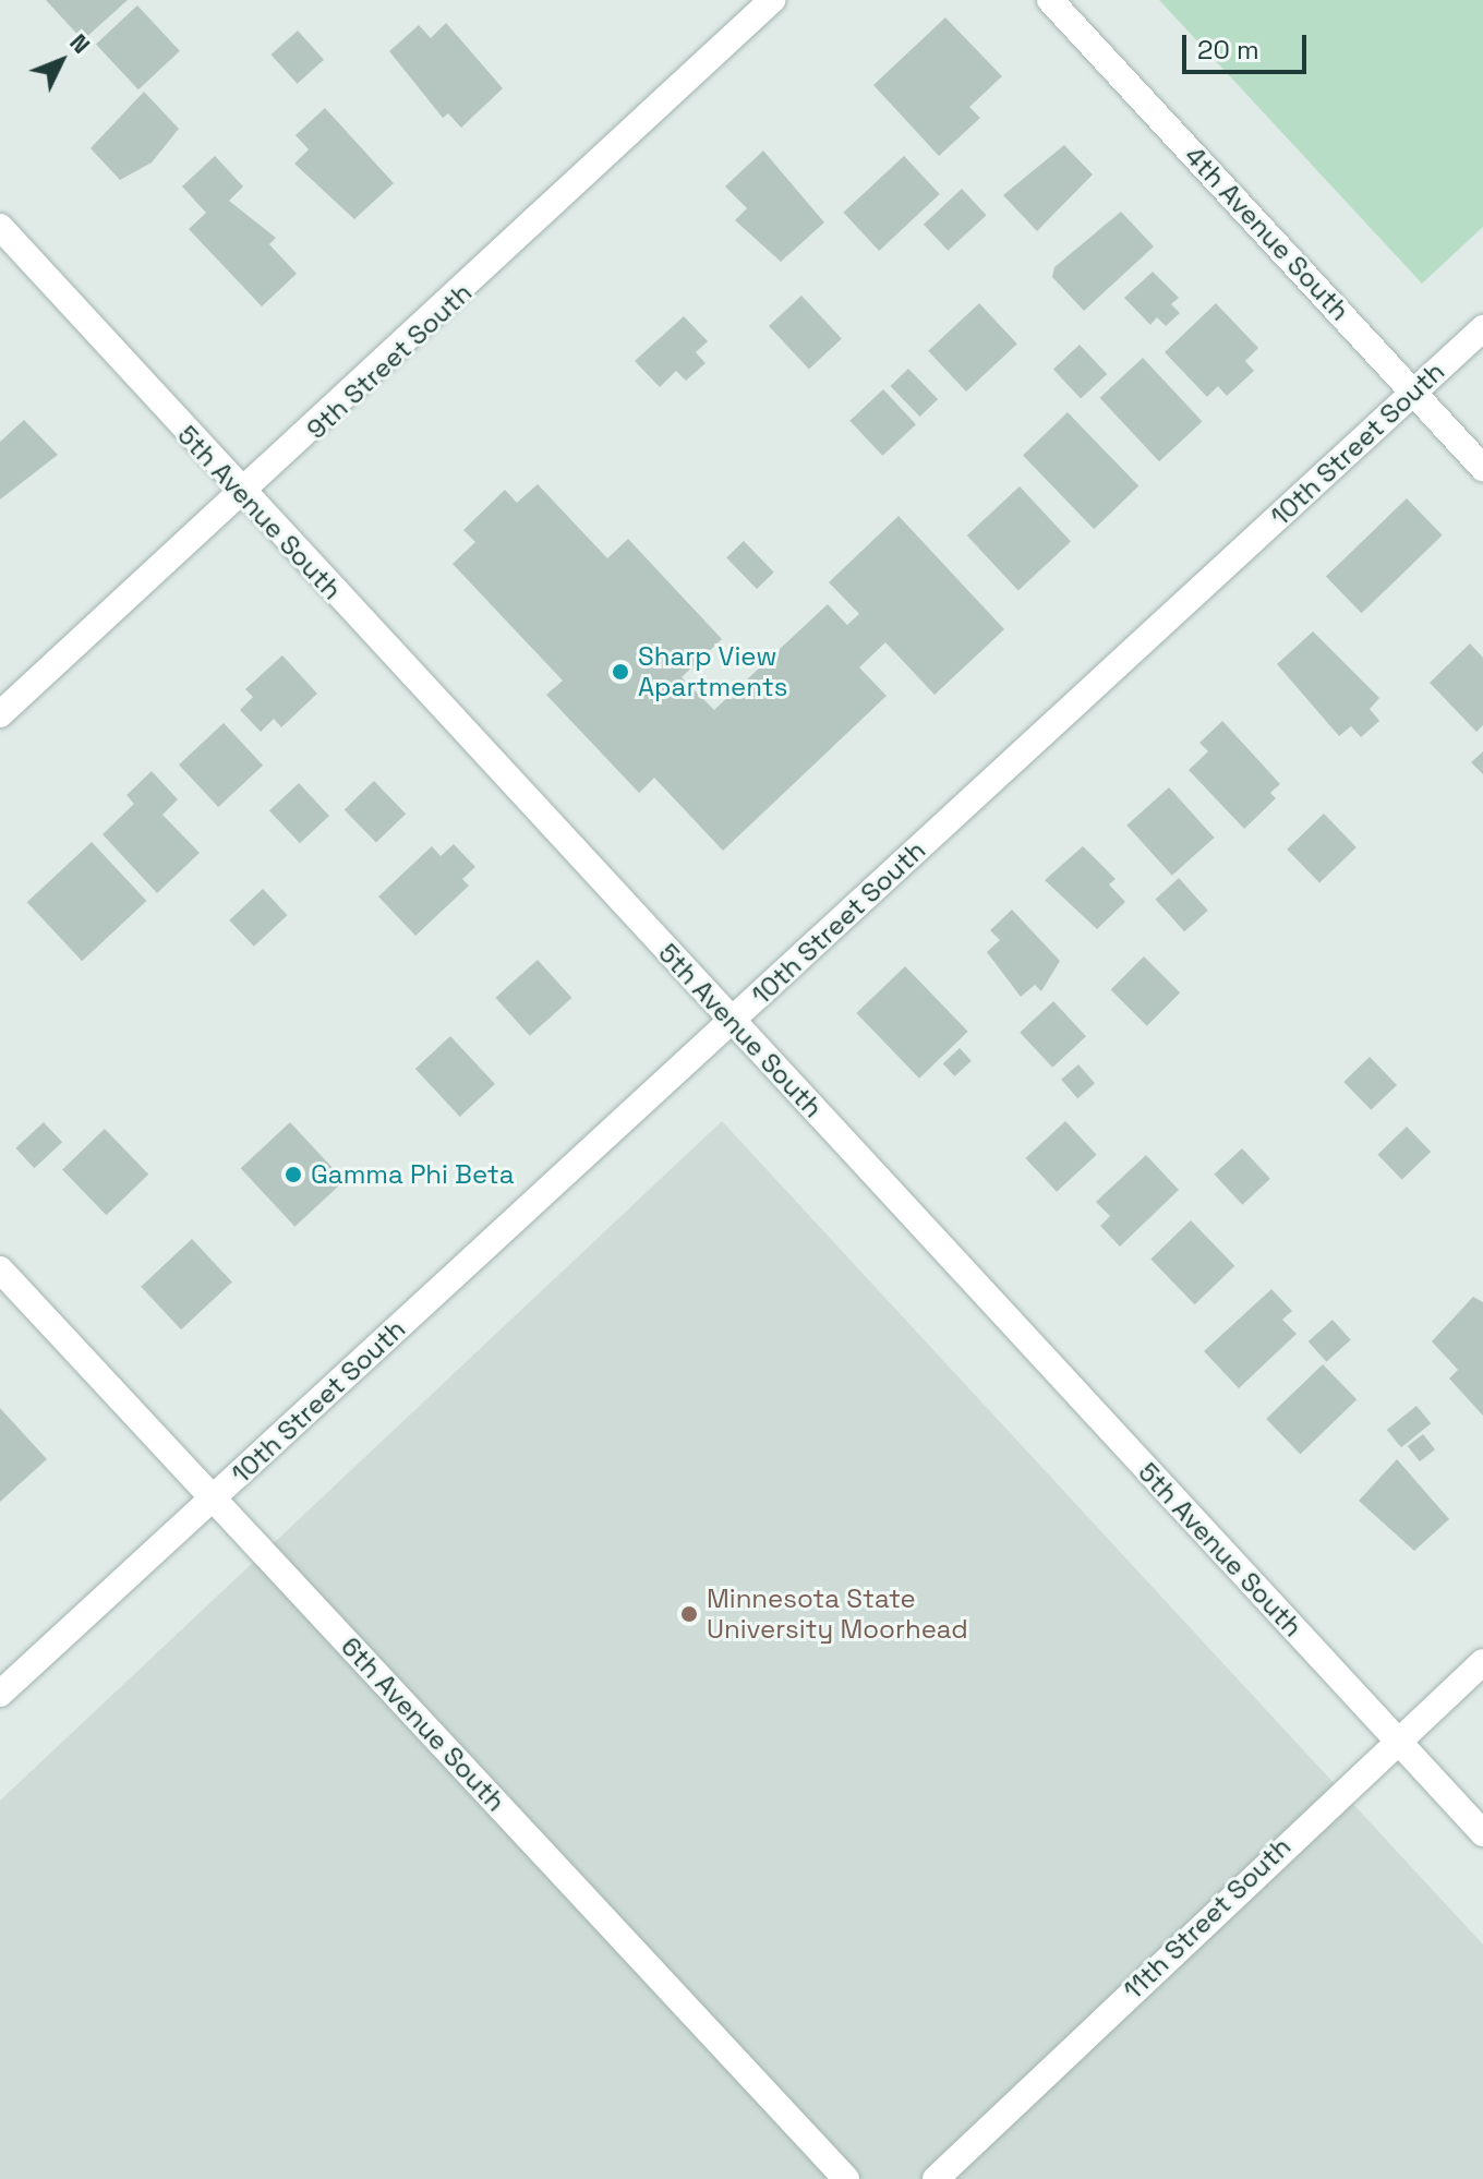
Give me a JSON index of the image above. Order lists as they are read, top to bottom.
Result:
{
  "streets": {
    "street": [
      "4th Avenue South",
      "9th Street South",
      "10th Street South",
      "5th Avenue South",
      "6th Avenue South",
      "11th Street South"
    ]
  },
  "crossings": [
    ["4th Avenue South", "10th Street South"],
    ["9th Street South", "5th Avenue South"],
    ["10th Street South", "5th Avenue South"],
    ["10th Street South", "6th Avenue South"],
    ["5th Avenue South", "11th Street South"]
  ],
  "places": ["Sharp View Apartments", "Gamma Phi Beta", "Minnesota State University Moorhead"],
  "scale_bar": "20 m",
  "north": "top right"
}
